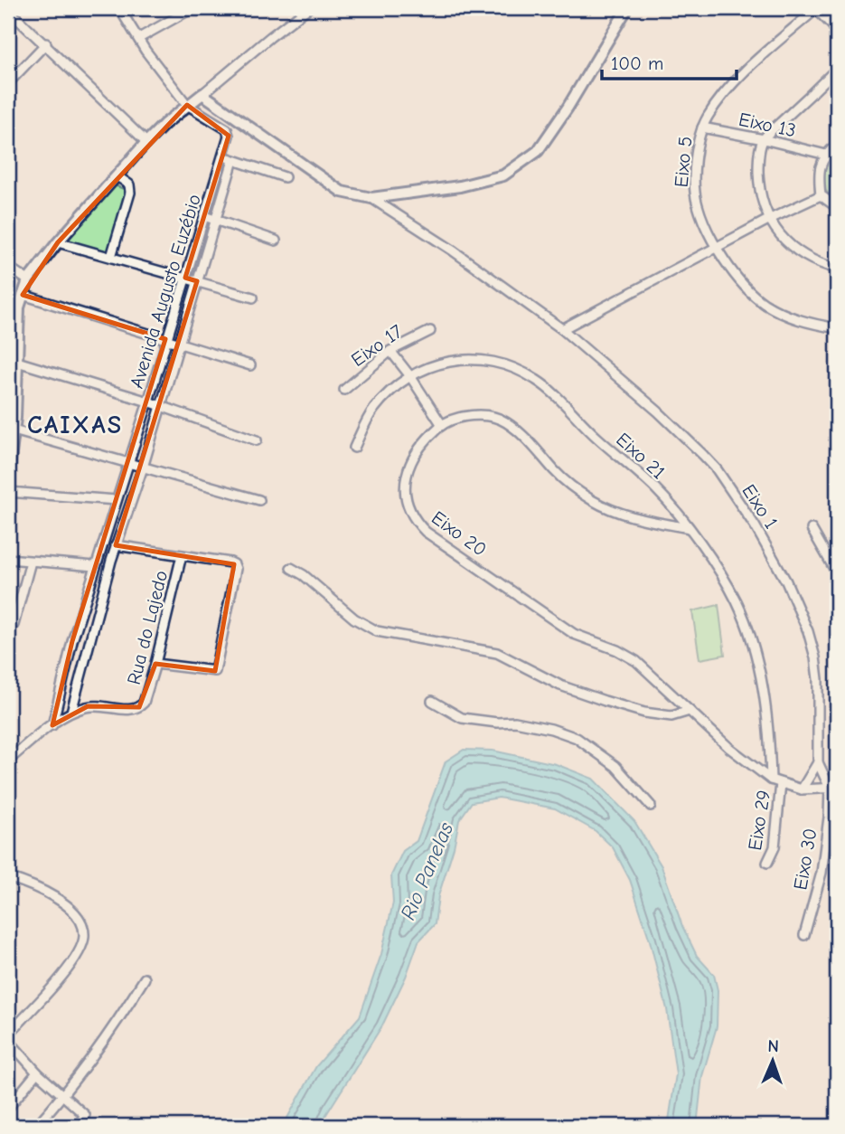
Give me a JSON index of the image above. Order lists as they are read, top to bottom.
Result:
{
  "streets": {
    "street": [
      "Eixo 13",
      "Eixo 5",
      "Avenida Augusto Euzébio",
      "Eixo 17",
      "Eixo 21",
      "Eixo 1",
      "Eixo 20",
      "Rua do Lajedo",
      "Eixo 29",
      "Eixo 30"
    ]
  },
  "crossings": [
    ["Eixo 13", "Eixo 5"],
    ["Avenida Augusto Euzébio", "Rua do Lajedo"],
    ["Eixo 21", "Eixo 20"]
  ],
  "districts": ["CAIXAS"],
  "water": ["Rio Panelas"],
  "scale_bar": "100 m",
  "north": "top"
}
